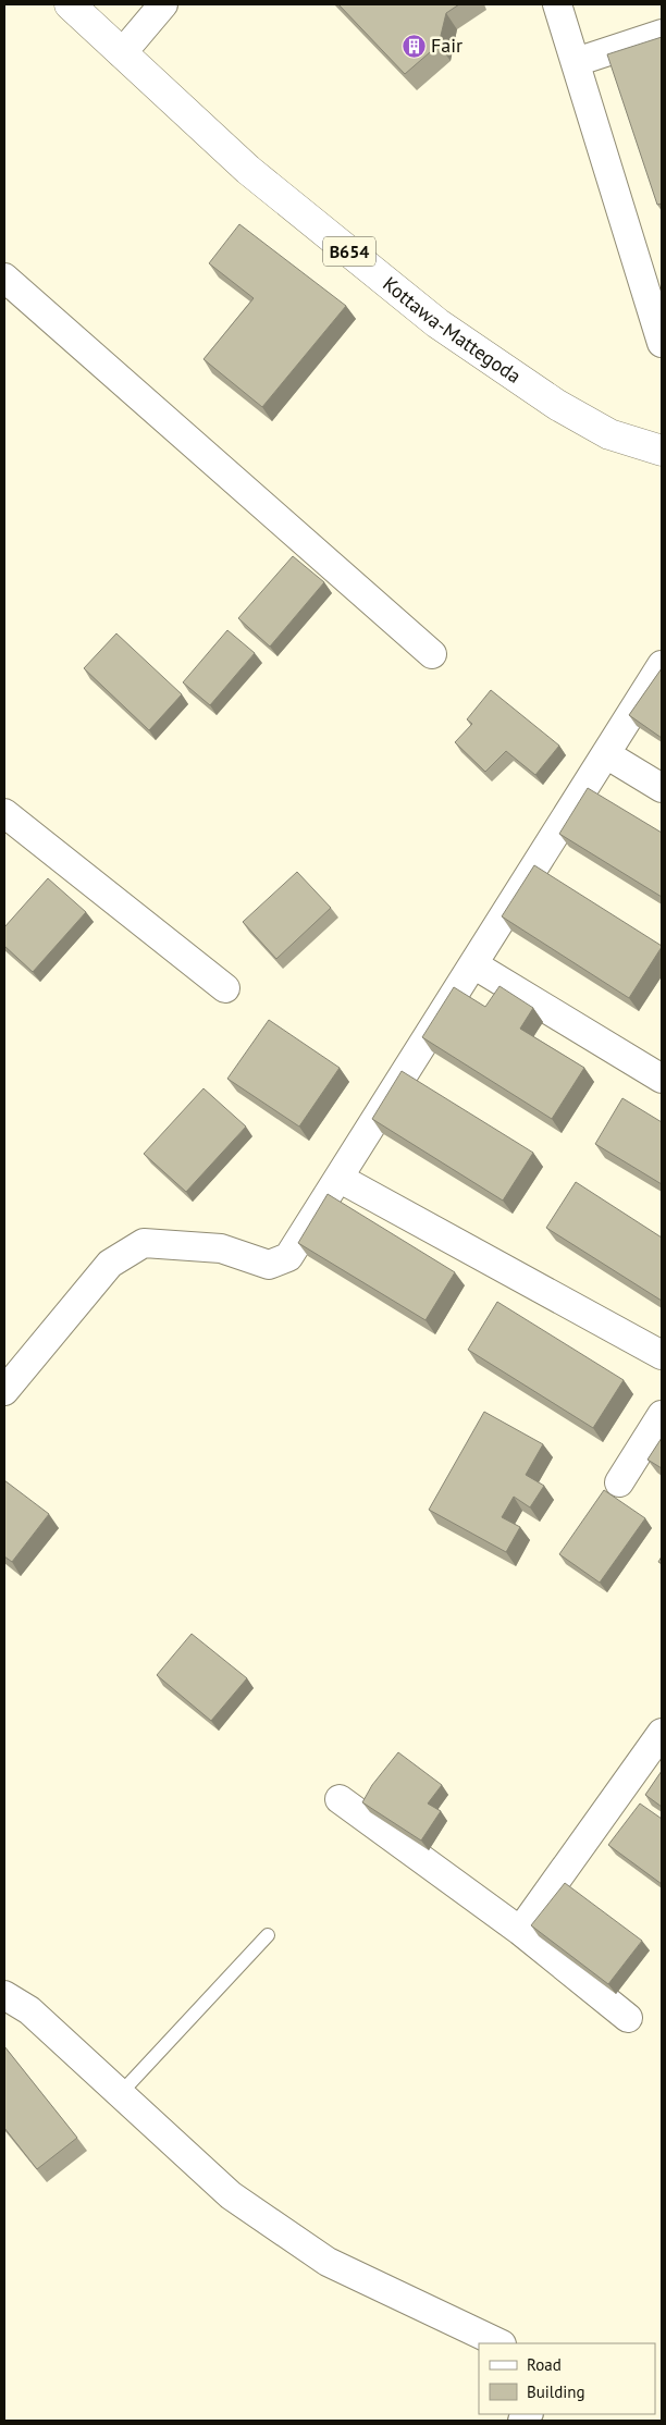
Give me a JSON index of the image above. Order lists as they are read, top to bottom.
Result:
{
  "streets": {
    "main road": ["B654", "Kottawa-Mattegoda"]
  },
  "places": {
    "building": ["Fair"]
  },
  "legend": ["Road", "Building"]
}
